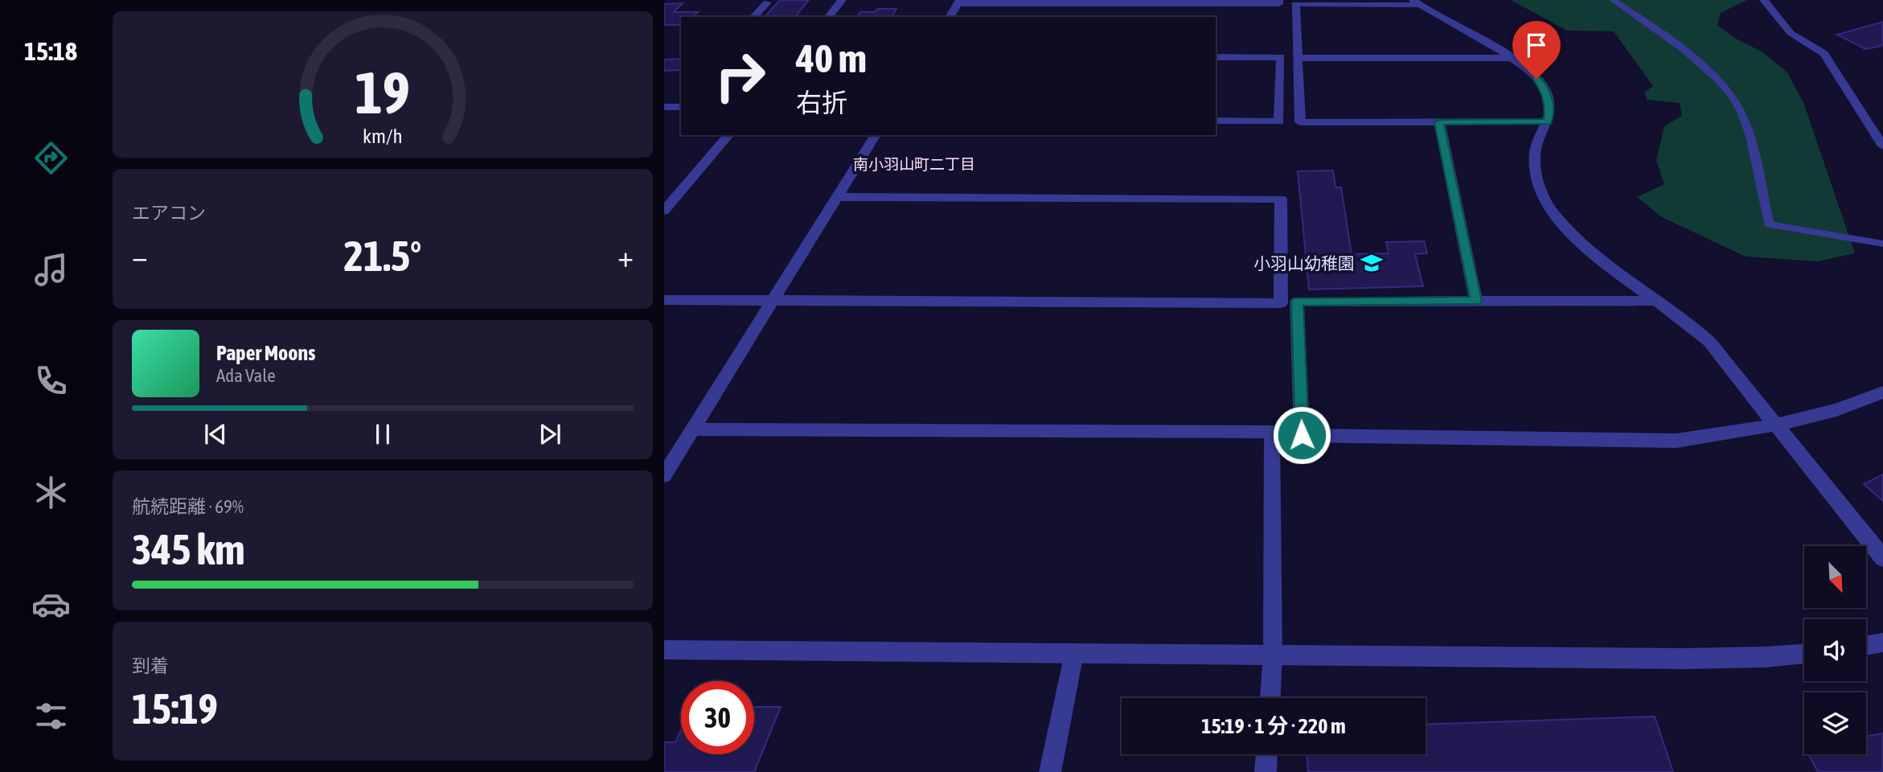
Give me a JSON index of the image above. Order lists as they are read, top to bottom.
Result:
{
  "districts": ["南小羽山町二丁目"],
  "places": {
    "school or university": ["小羽山幼稚園"]
  },
  "north": "bottom right",
  "page": {
    "tabs": "15:18",
    "turn": ["40 m", "右折"],
    "tile": [
      "エアコン",
      ["航続距離 · 69%", "345 km"],
      ["到着", "15:19"]
    ],
    "heat": ["−", "21.5°", "+"],
    "song": ["Paper Moons", "Ada Vale"],
    "limit": "30",
    "trip": "15:19 · 1 分 · 220 m",
    "gauge": ["19", "km/h"]
  }
}
